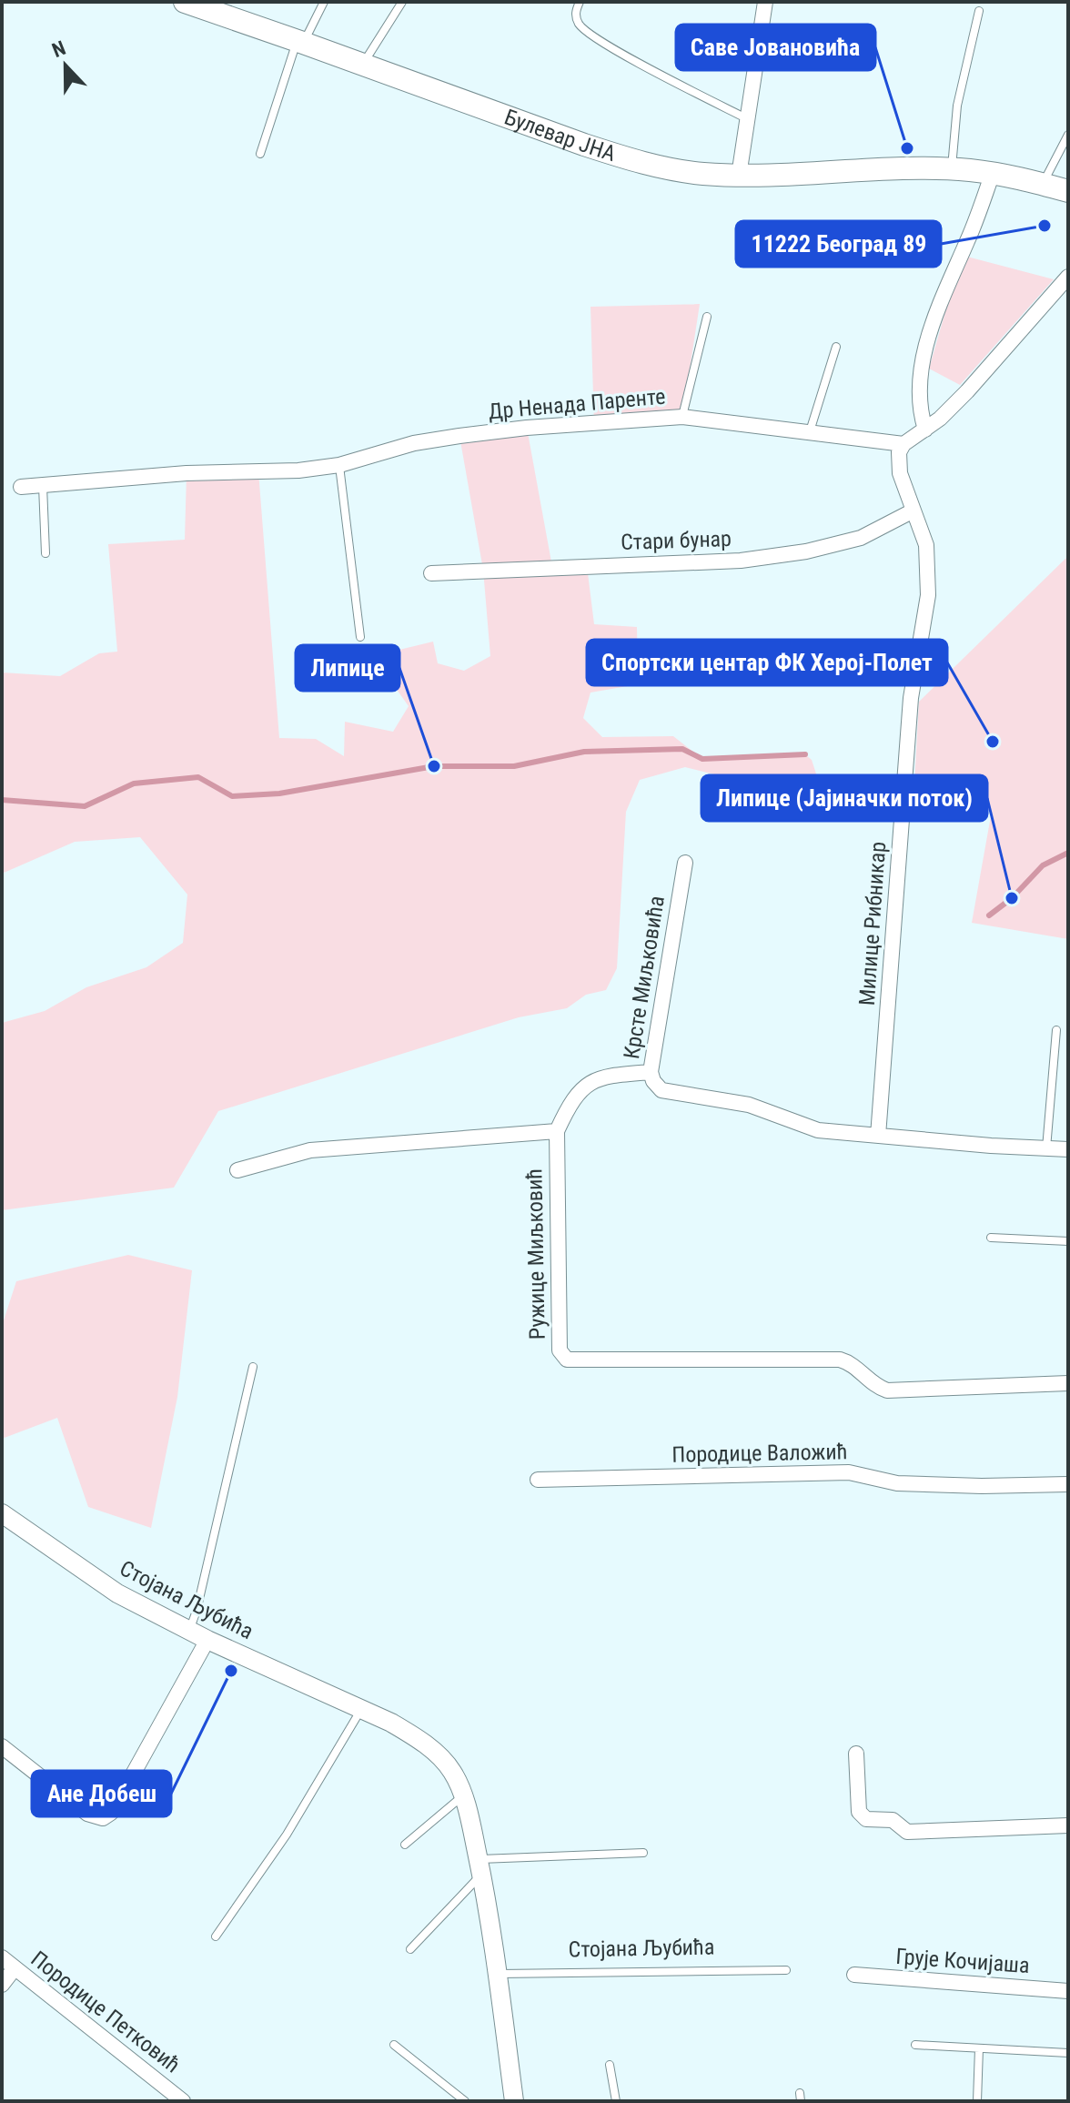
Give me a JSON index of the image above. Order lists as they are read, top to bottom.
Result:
{
  "streets": {
    "main road": ["Булевар ЈНА"],
    "street": [
      "Др Ненада Паренте",
      "Стари бунар",
      "Милице Рибникар",
      "Крсте Миљковића",
      "Ружице Миљковић",
      "Породице Валожић",
      "Стојана Љубића",
      "Грује Кочијаша",
      "Породице Петковић"
    ]
  },
  "crossings": [
    ["Др Ненада Паренте", "Милице Рибникар"],
    ["Стари бунар", "Милице Рибникар"],
    ["Милице Рибникар", "Крсте Миљковића"]
  ],
  "places": [
    "Саве Јовановића",
    "11222 Београд 89",
    "Спортски центар ФК Херој-Полет",
    "Липице",
    "Липице (Јајиначки поток)",
    "Ане Добеш"
  ],
  "north": "top"
}
